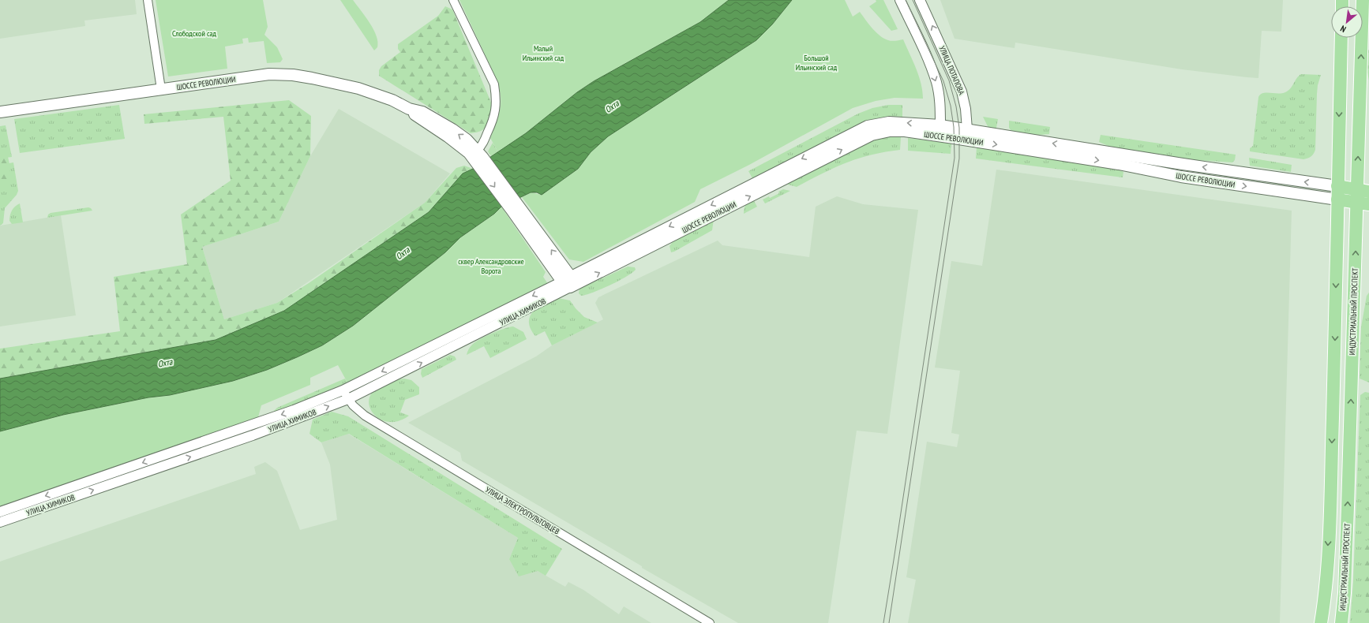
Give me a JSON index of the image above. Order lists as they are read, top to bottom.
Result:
{
  "streets": {
    "main road": ["ШОССЕ РЕВОЛЮЦИИ", "ИНДУСТРИАЛЬНЫЙ ПРОСПЕКТ"],
    "street": ["УЛИЦА ПОТАПОВА", "УЛИЦА ХИМИКОВ", "УЛИЦА ЭЛЕКТРОПУЛЬТОВЦЕВ"]
  },
  "crossings": [
    ["УЛИЦА ПОТАПОВА", "ШОССЕ РЕВОЛЮЦИИ"],
    ["ШОССЕ РЕВОЛЮЦИИ", "УЛИЦА ХИМИКОВ"],
    ["ШОССЕ РЕВОЛЮЦИИ", "ИНДУСТРИАЛЬНЫЙ ПРОСПЕКТ"],
    ["УЛИЦА ХИМИКОВ", "УЛИЦА ЭЛЕКТРОПУЛЬТОВЦЕВ"]
  ],
  "water": ["Охта"],
  "parks": [
    "Слободской сад",
    "Малый Ильинский сад",
    "Большой Ильинский сад",
    "сквер Александровские Ворота"
  ],
  "north": "bottom left"
}
